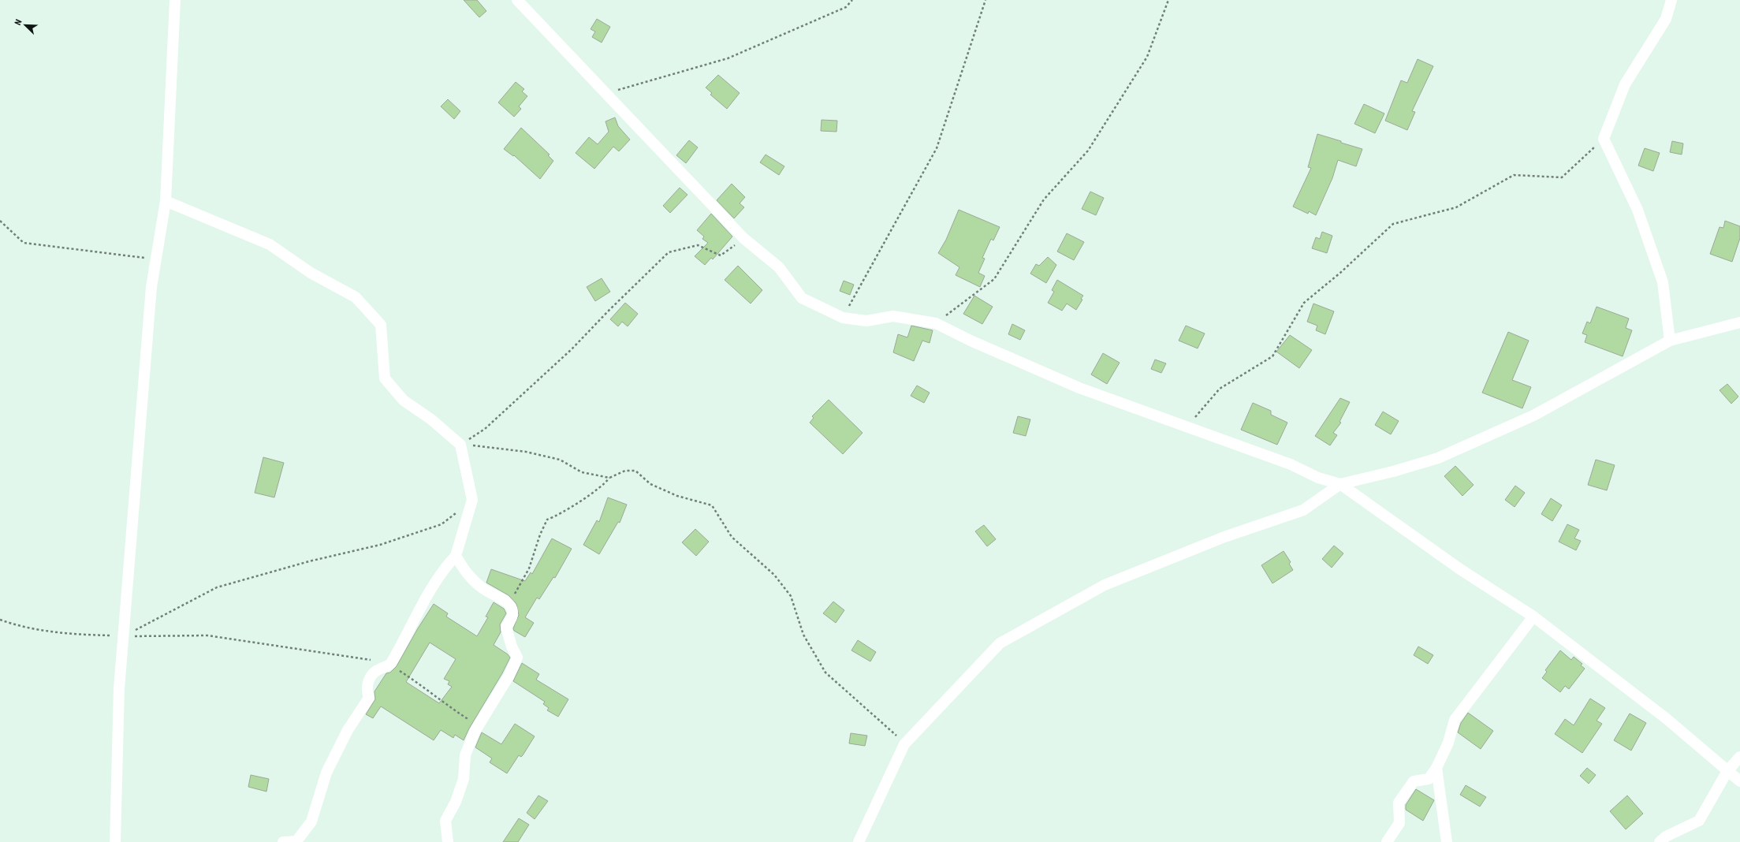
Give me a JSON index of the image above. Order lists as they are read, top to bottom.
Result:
{
  "north": "top left"
}
